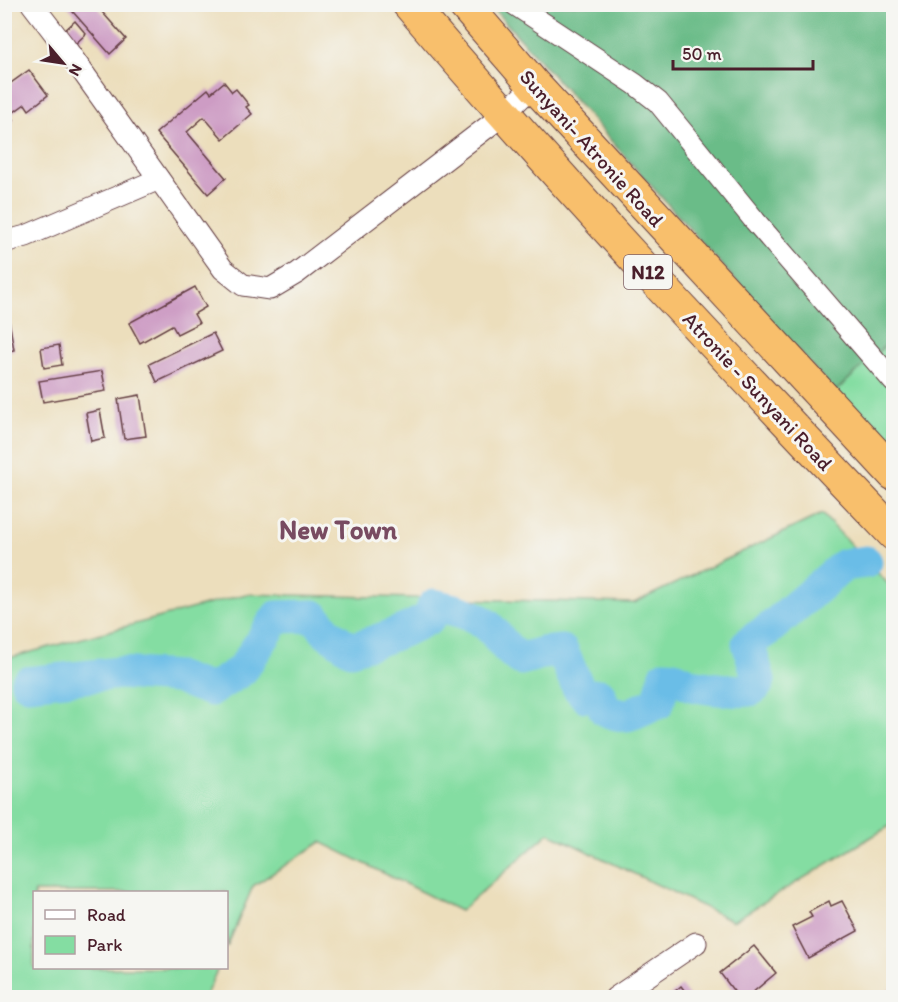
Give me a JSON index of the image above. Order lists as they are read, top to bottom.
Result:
{
  "streets": {
    "highway": ["Sunyani- Atronie Road", "N12", "Atronie - Sunyani Road"]
  },
  "districts": ["New Town"],
  "legend": ["Road", "Park"],
  "scale_bar": "50 m",
  "north": "bottom right"
}
